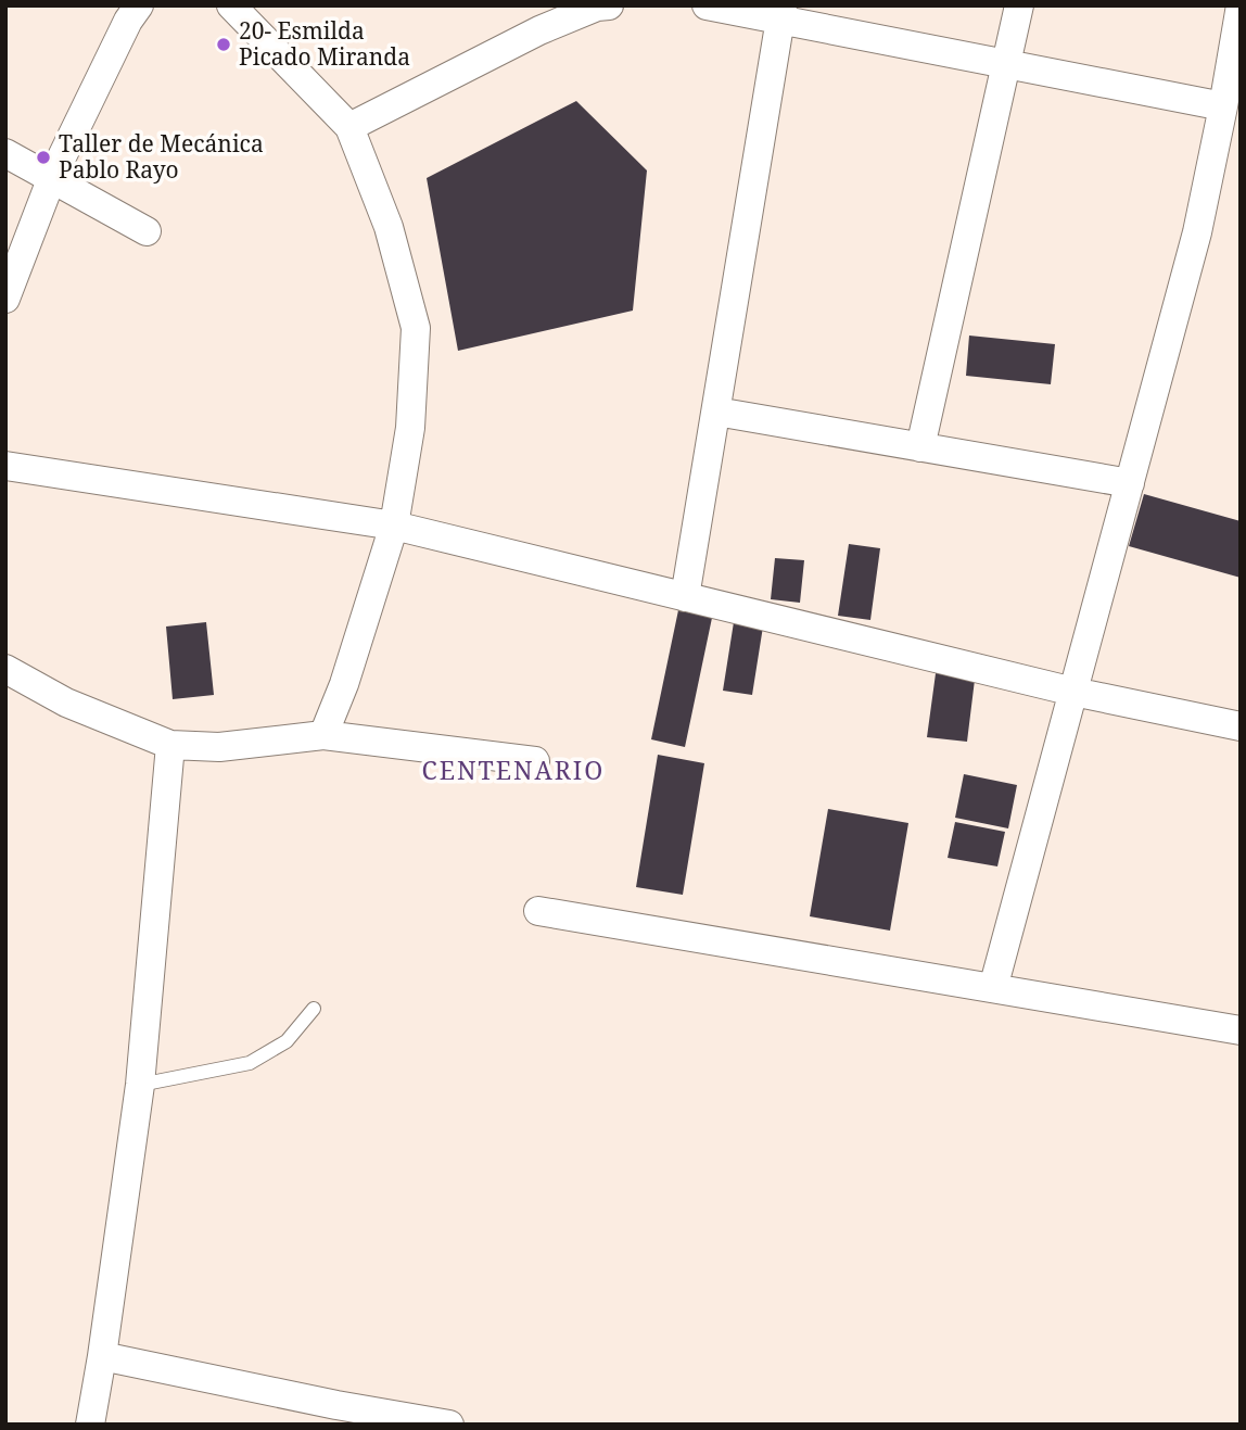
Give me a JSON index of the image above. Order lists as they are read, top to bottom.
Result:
{
  "districts": ["CENTENARIO"],
  "places": ["20- Esmilda Picado Miranda", "Taller de Mecánica Pablo Rayo"]
}
